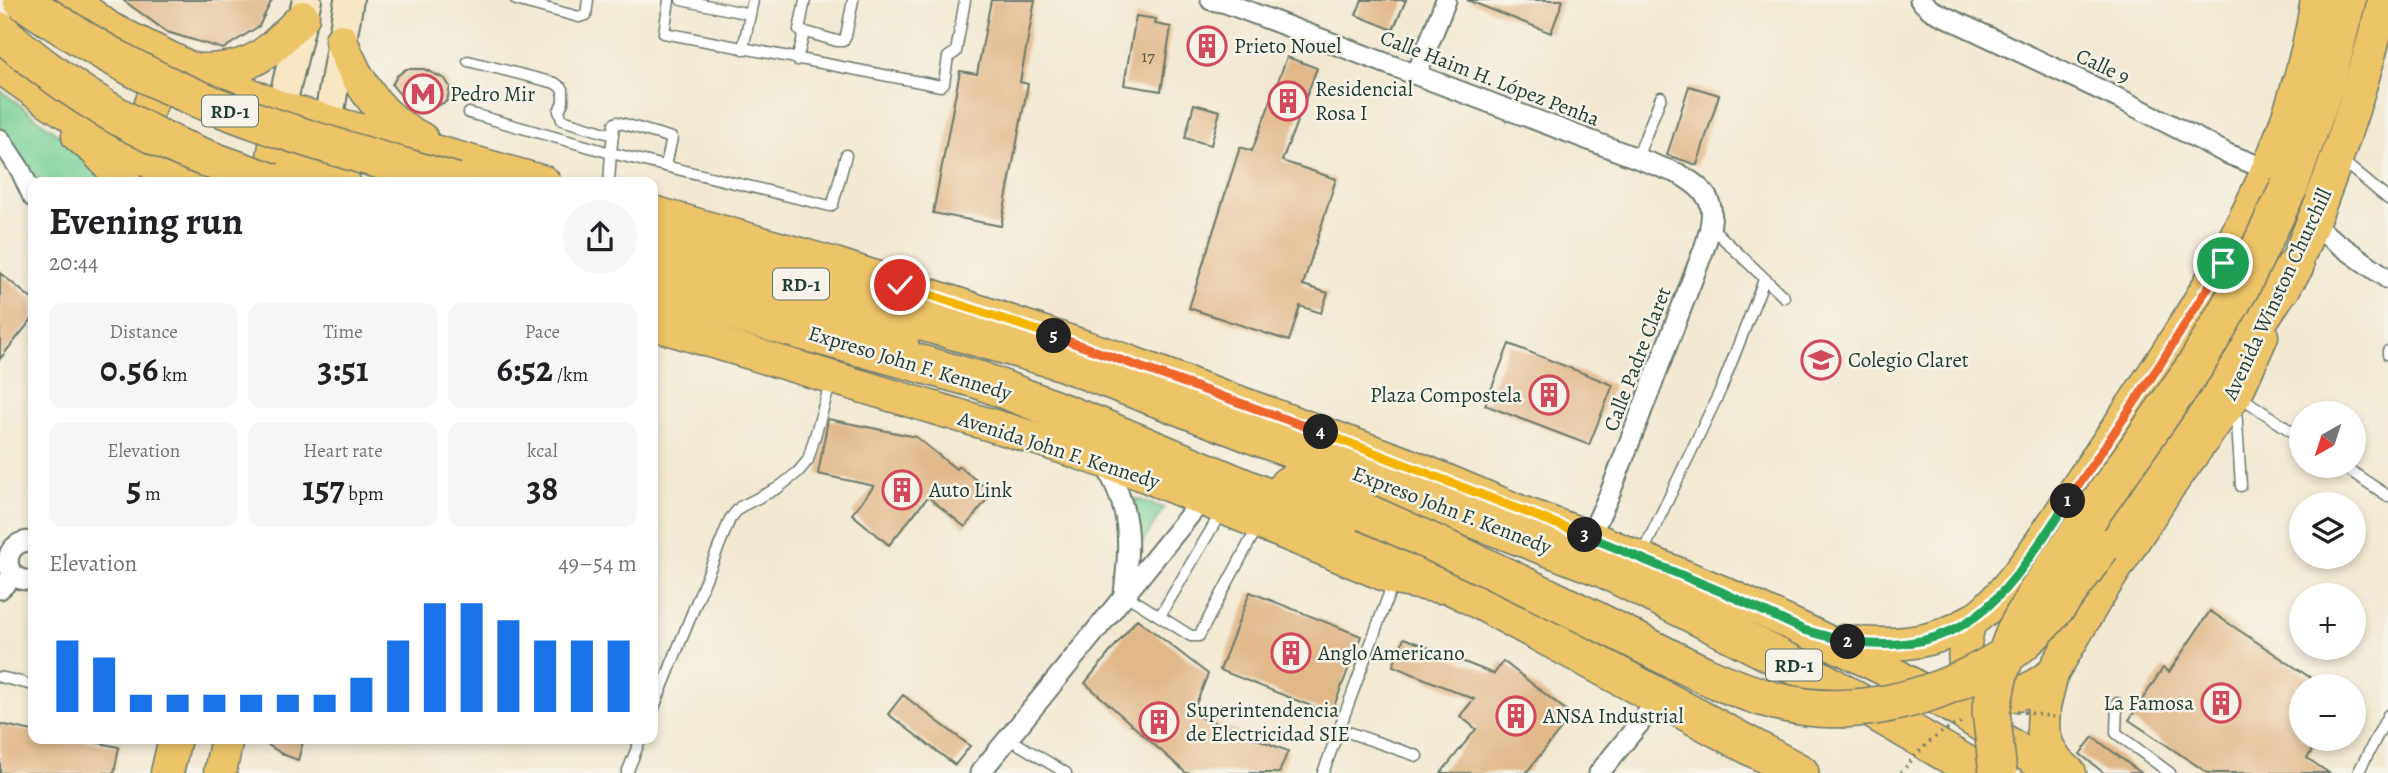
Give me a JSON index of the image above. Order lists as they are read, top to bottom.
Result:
{
  "streets": {
    "highway": ["RD-1", "Expreso John F. Kennedy"],
    "main road": ["Avenida Winston Churchill", "Avenida John F. Kennedy"],
    "street": ["Calle 9", "Calle Haim H. López Penha", "Calle Padre Claret"]
  },
  "crossings": [
    ["Calle Haim H. López Penha", "Calle Padre Claret"],
    ["RD-1", "Calle Padre Claret"],
    ["RD-1", "Expreso John F. Kennedy"],
    ["Calle Padre Claret", "Expreso John F. Kennedy"],
    ["Expreso John F. Kennedy", "Avenida John F. Kennedy"]
  ],
  "places": {
    "building": [
      "Prieto Nouel",
      "Residencial Rosa I",
      "Plaza Compostela",
      "Auto Link",
      "Anglo Americano",
      "La Famosa",
      "ANSA Industrial",
      "Superintendencia de Electricidad SIE"
    ],
    "metro station": ["Pedro Mir"],
    "school or university": ["Colegio Claret"]
  },
  "house_numbers": ["17"],
  "north": "bottom left",
  "page": {
    "heading": ["Evening run", "20:44"],
    "stats": [
      ["Distance", "0.56 km"],
      ["Time", "3:51"],
      ["Pace", "6:52 /km"],
      ["Elevation", "5 m"],
      ["Heart rate", "157 bpm"],
      ["kcal", "38"]
    ],
    "pins": [
      "5",
      "4",
      "1",
      "3",
      "2"
    ],
    "map_buttons": ["+", "−"],
    "chart": ["Elevation", "49–54 m"]
  }
}
